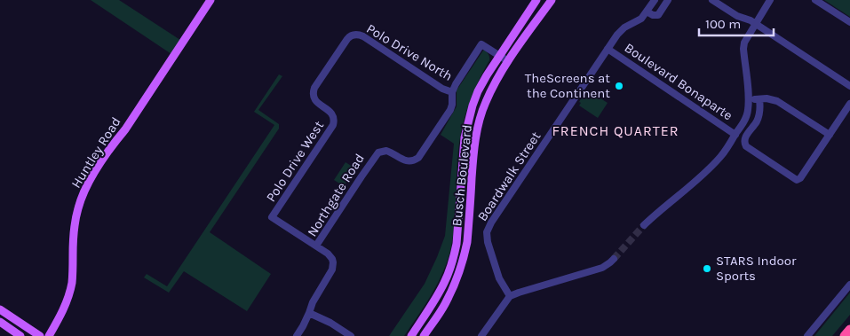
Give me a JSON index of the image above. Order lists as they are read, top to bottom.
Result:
{
  "streets": {
    "main road": ["Huntley Road", "Busch Boulevard"],
    "street": [
      "Polo Drive North",
      "Boulevard Bonaparte",
      "Polo Drive West",
      "Boardwalk Street",
      "Northgate Road"
    ]
  },
  "crossings": [
    ["Polo Drive North", "Polo Drive West"],
    ["Polo Drive North", "Northgate Road"],
    ["Boulevard Bonaparte", "Boardwalk Street"],
    ["Polo Drive West", "Northgate Road"],
    ["Busch Boulevard", "Northgate Road"]
  ],
  "districts": ["FRENCH QUARTER"],
  "places": ["TheScreens at the Continent", "STARS Indoor Sports"],
  "scale_bar": "100 m"
}
